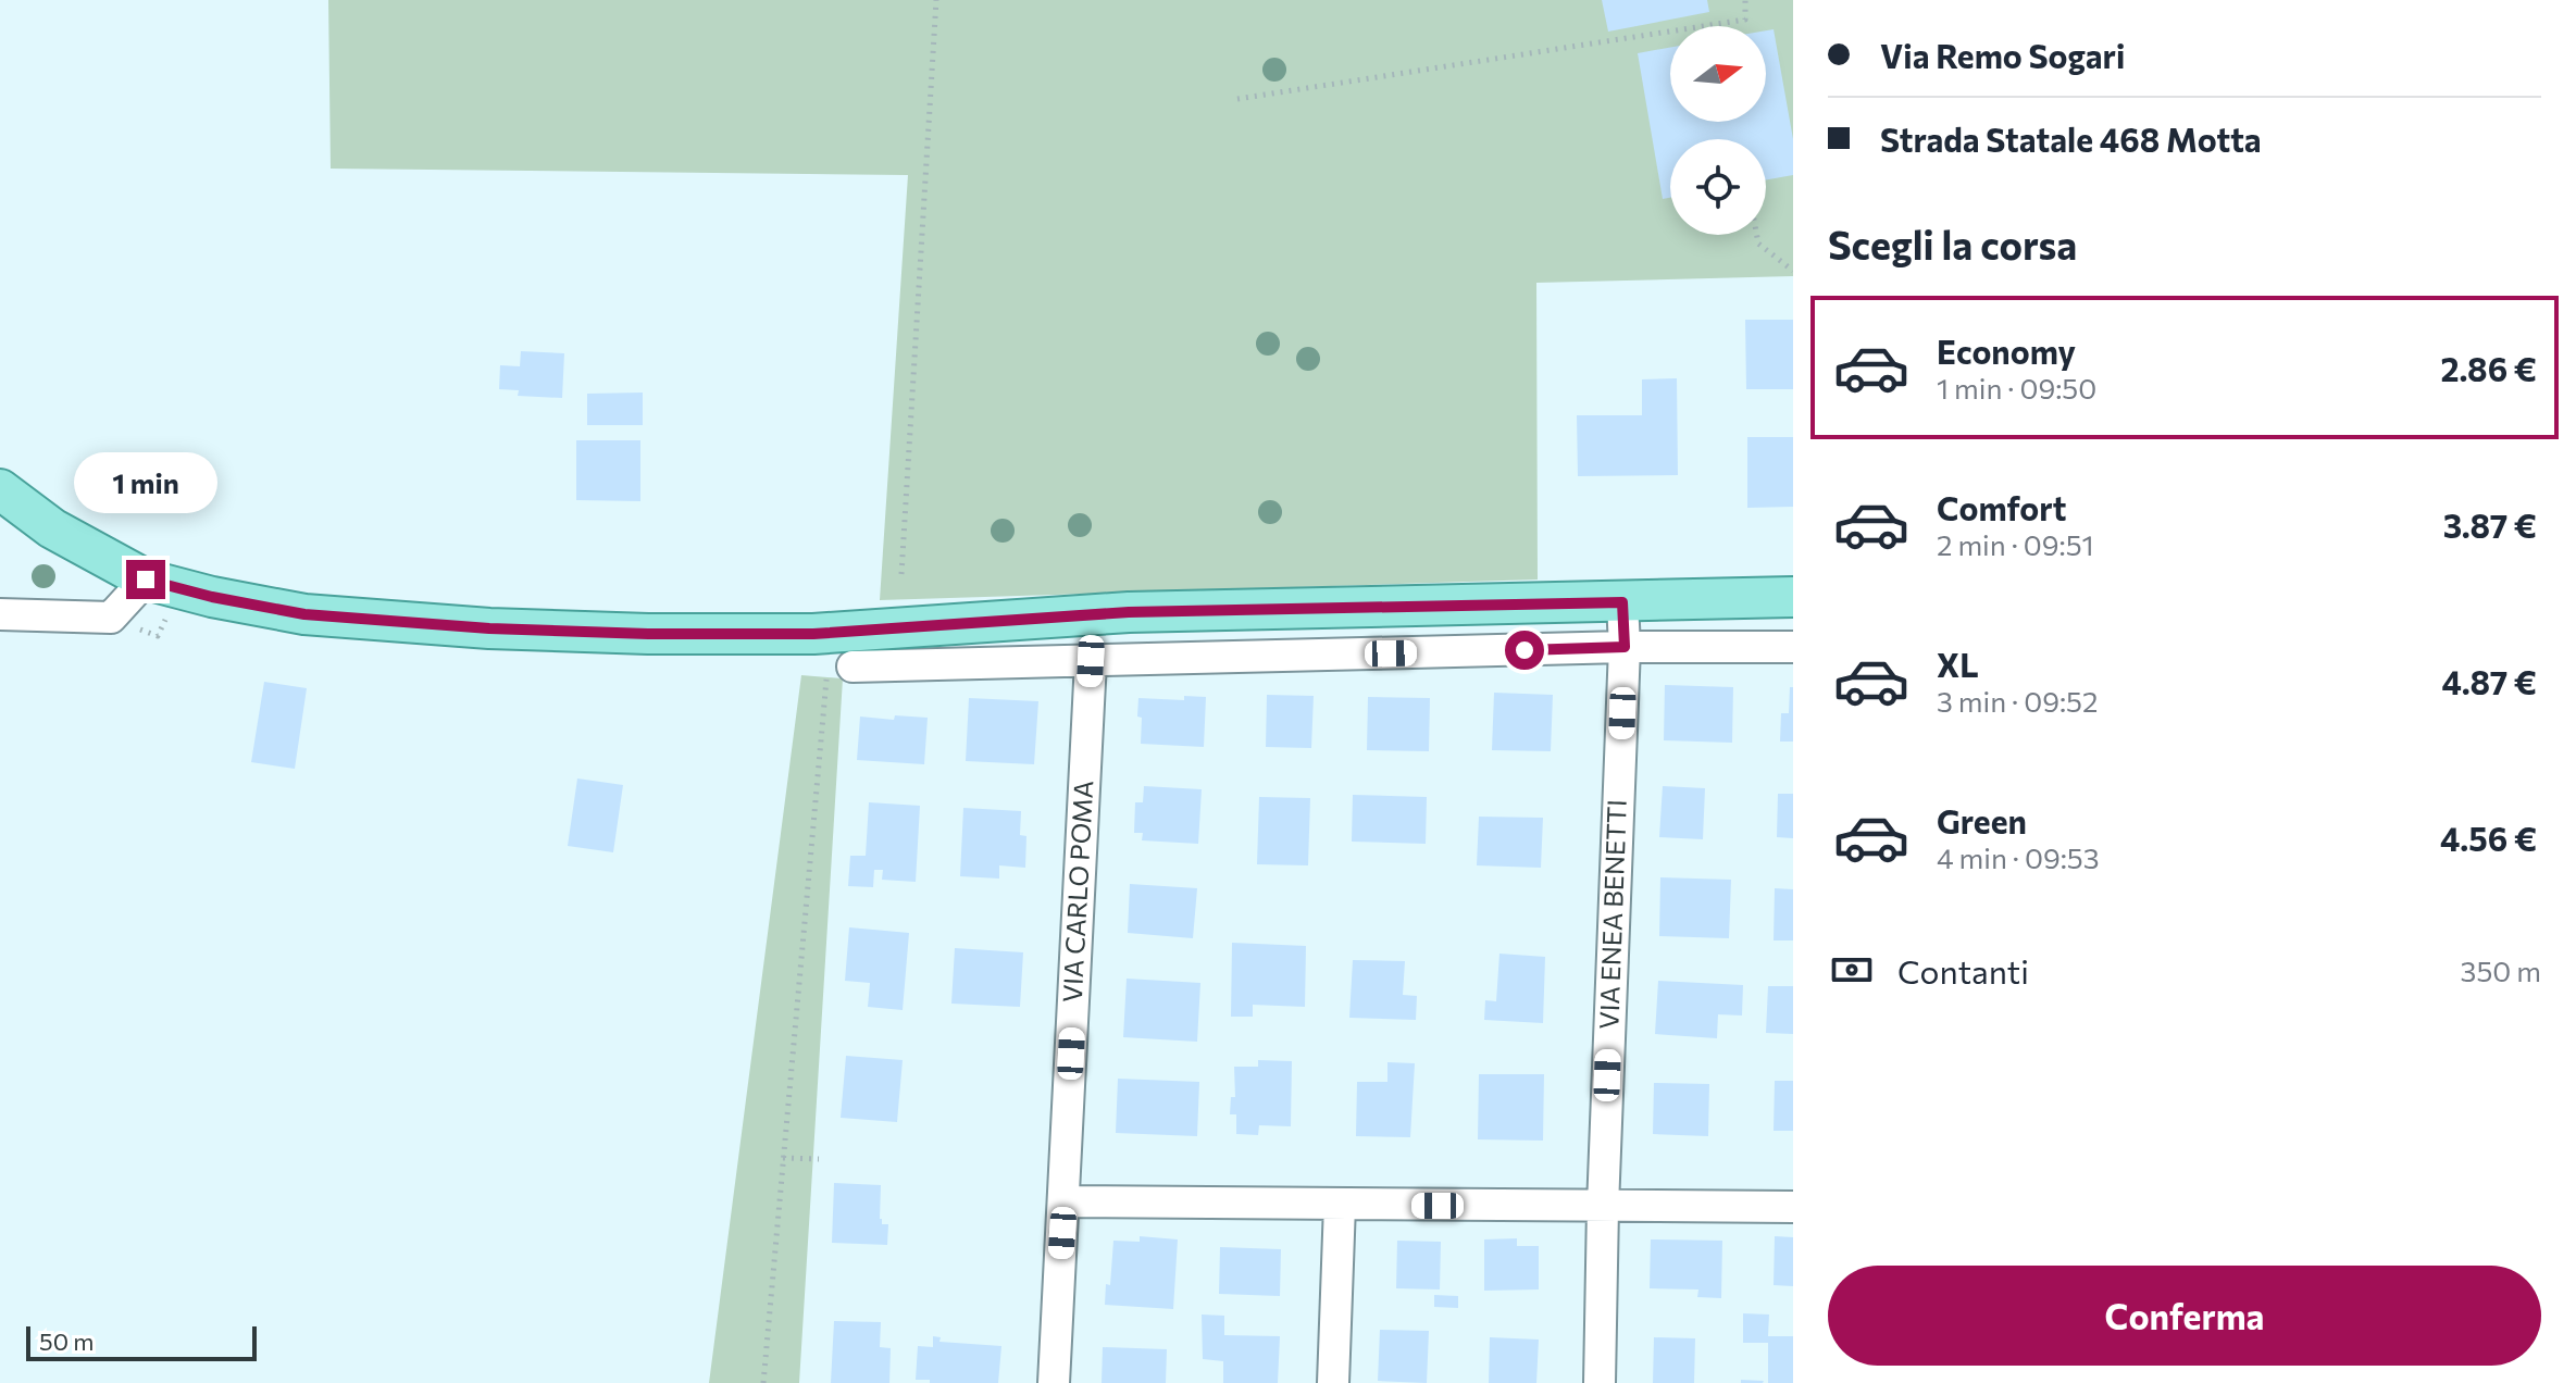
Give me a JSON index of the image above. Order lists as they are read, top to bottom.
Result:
{
  "streets": {
    "street": ["VIA CARLO POMA", "VIA ENEA BENETTI"]
  },
  "scale_bar": "50 m",
  "north": "right",
  "page": {
    "banner": ["Via Remo Sogari", "Strada Statale 468 Motta"],
    "heading": "Scegli la corsa",
    "list": [
      {
        "name": "Economy",
        "note": "1 min · 09:50",
        "value": "2.86 €"
      },
      {
        "name": "Comfort",
        "note": "2 min · 09:51",
        "value": "3.87 €"
      },
      {
        "name": "XL",
        "note": "3 min · 09:52",
        "value": "4.87 €"
      },
      {
        "name": "Green",
        "note": "4 min · 09:53",
        "value": "4.56 €"
      }
    ],
    "bubble": "1 min",
    "pay": ["Contanti", "350 m"],
    "buttons": "Conferma",
    "scale": "50 m"
  }
}
